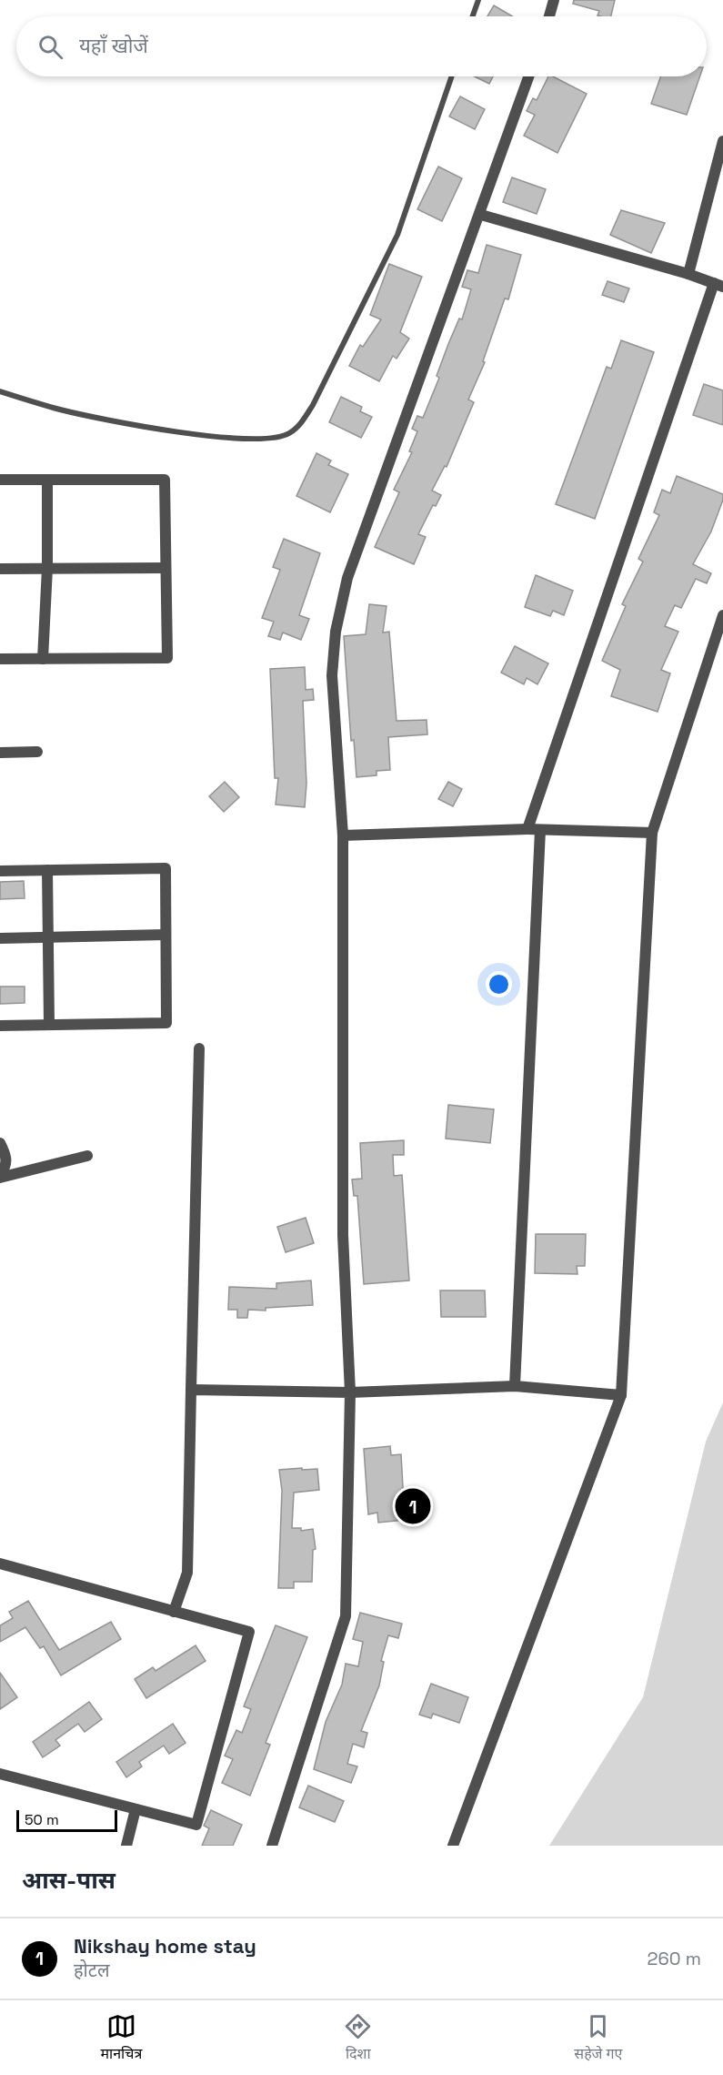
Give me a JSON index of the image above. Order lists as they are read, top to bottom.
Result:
{
  "scale_bar": "50 m",
  "page": {
    "search": "यहाँ खोजें",
    "pins": "1",
    "scale": "50 m",
    "heading": "आस-पास",
    "list": [
      {
        "mark": "1",
        "name": "Nikshay home stay",
        "note": "होटल",
        "value": "260 m"
      }
    ],
    "nav": ["मानचित्र", "दिशा", "सहेजे गए"]
  }
}
